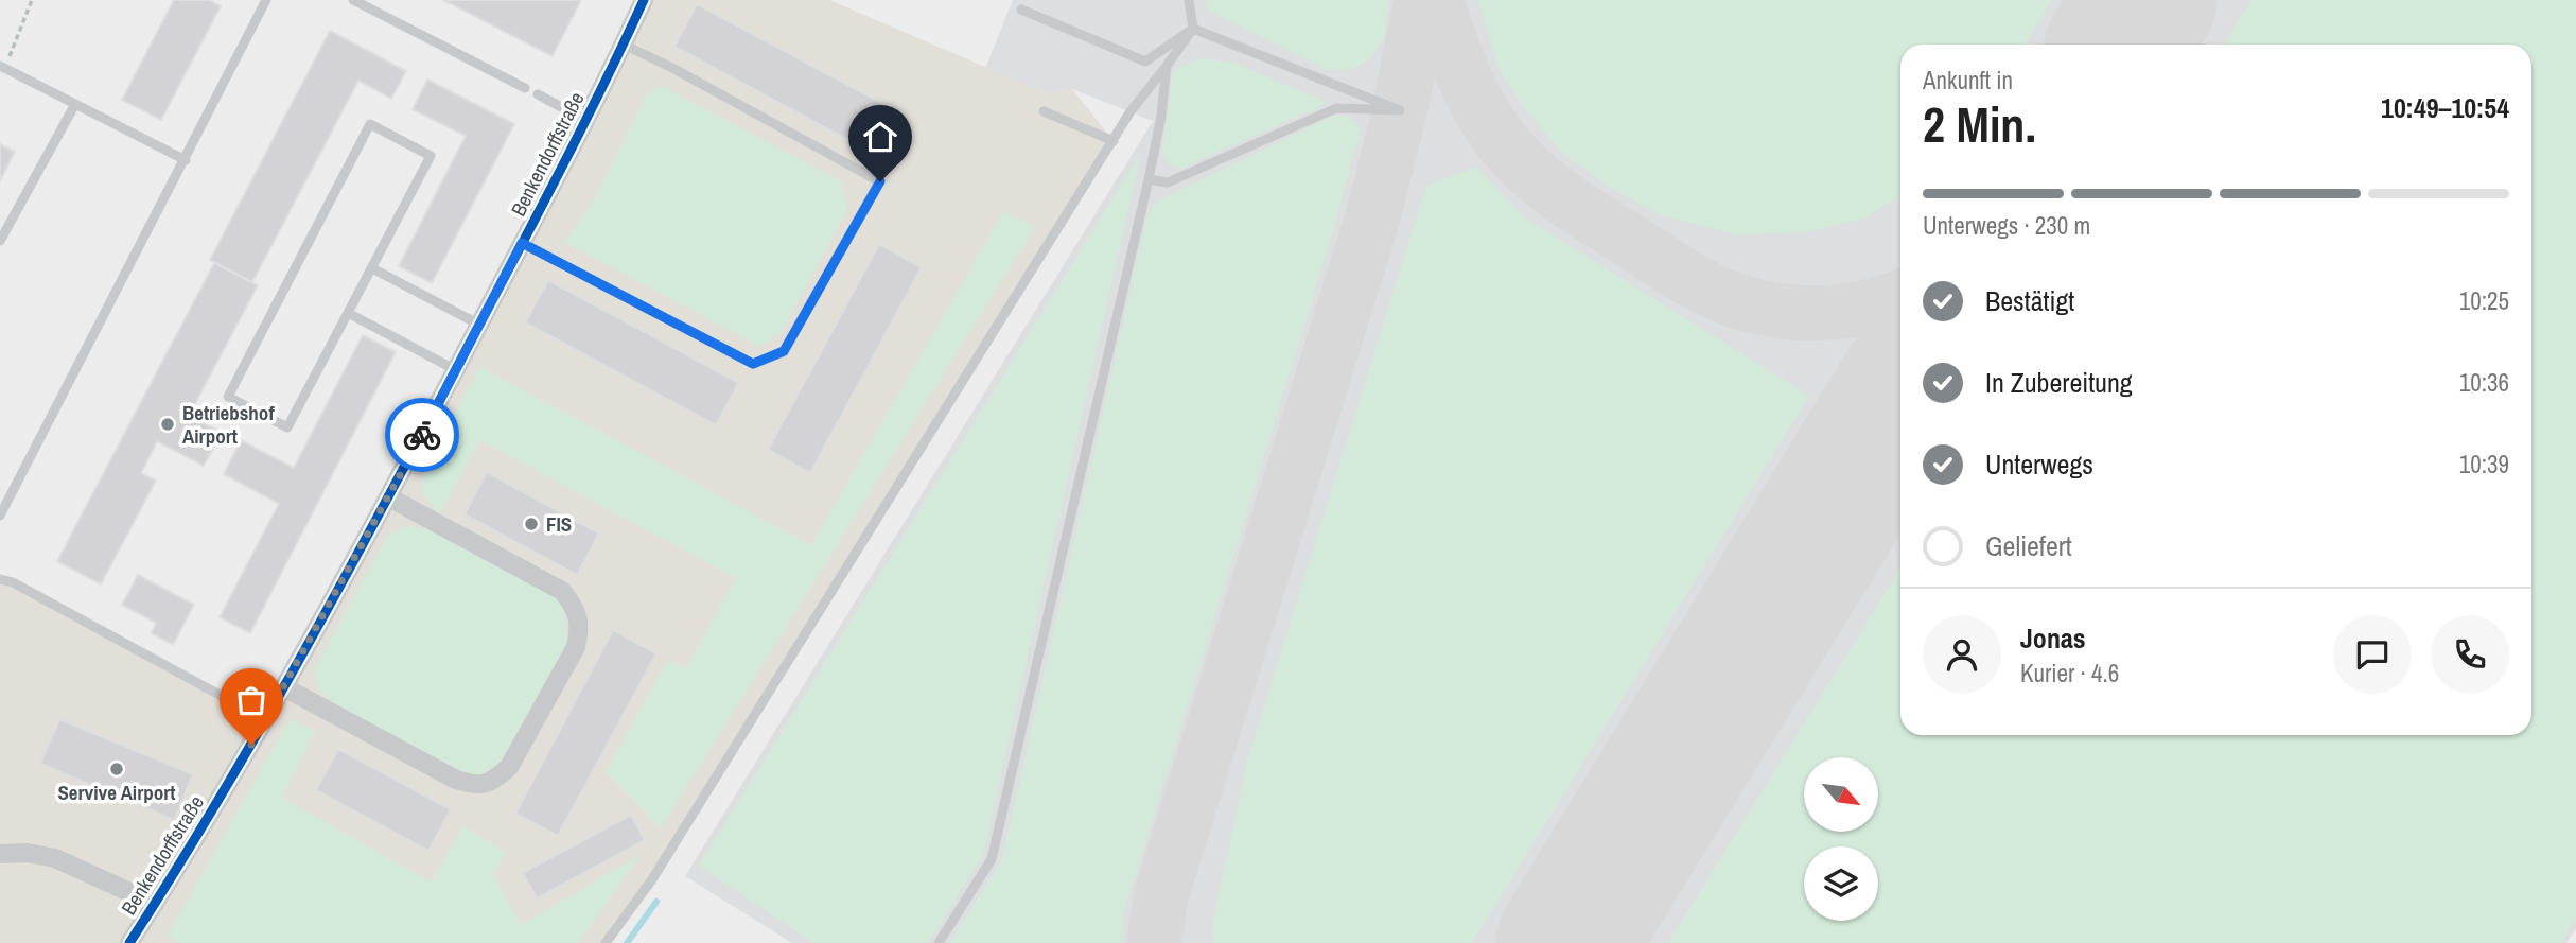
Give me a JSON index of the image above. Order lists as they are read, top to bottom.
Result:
{
  "streets": {
    "street": ["Benkendorffstraße"]
  },
  "places": ["Betriebshof Airport", "FIS", "Servive Airport"],
  "north": "bottom right",
  "page": {
    "heading": ["2 Min.", "Ankunft in", "10:49–10:54"],
    "panel": ["Jonas", "Kurier · 4.6"],
    "bar": "Unterwegs · 230 m",
    "list": [
      ["Bestätigt", "10:25"],
      ["In Zubereitung", "10:36"],
      ["Unterwegs", "10:39"],
      "Geliefert"
    ]
  }
}
